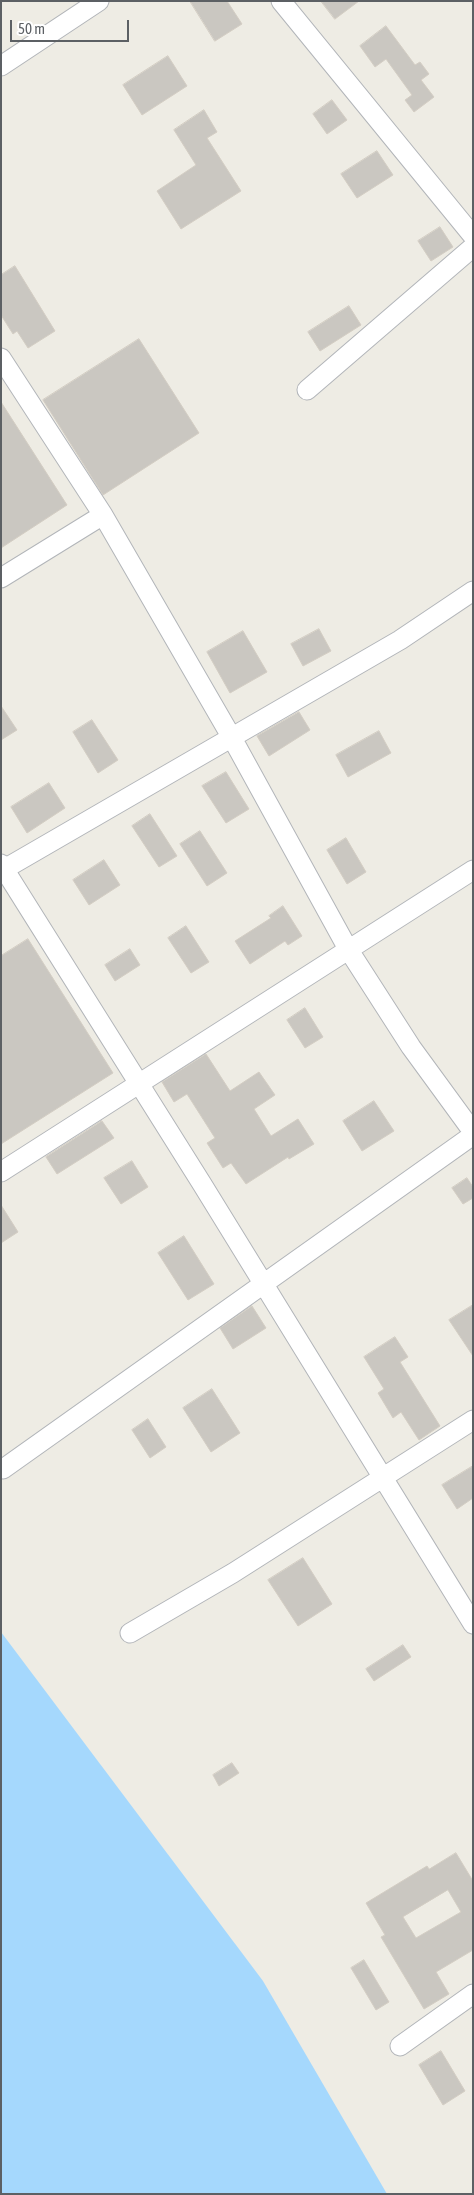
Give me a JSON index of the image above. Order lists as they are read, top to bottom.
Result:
{
  "scale_bar": "50 m"
}
